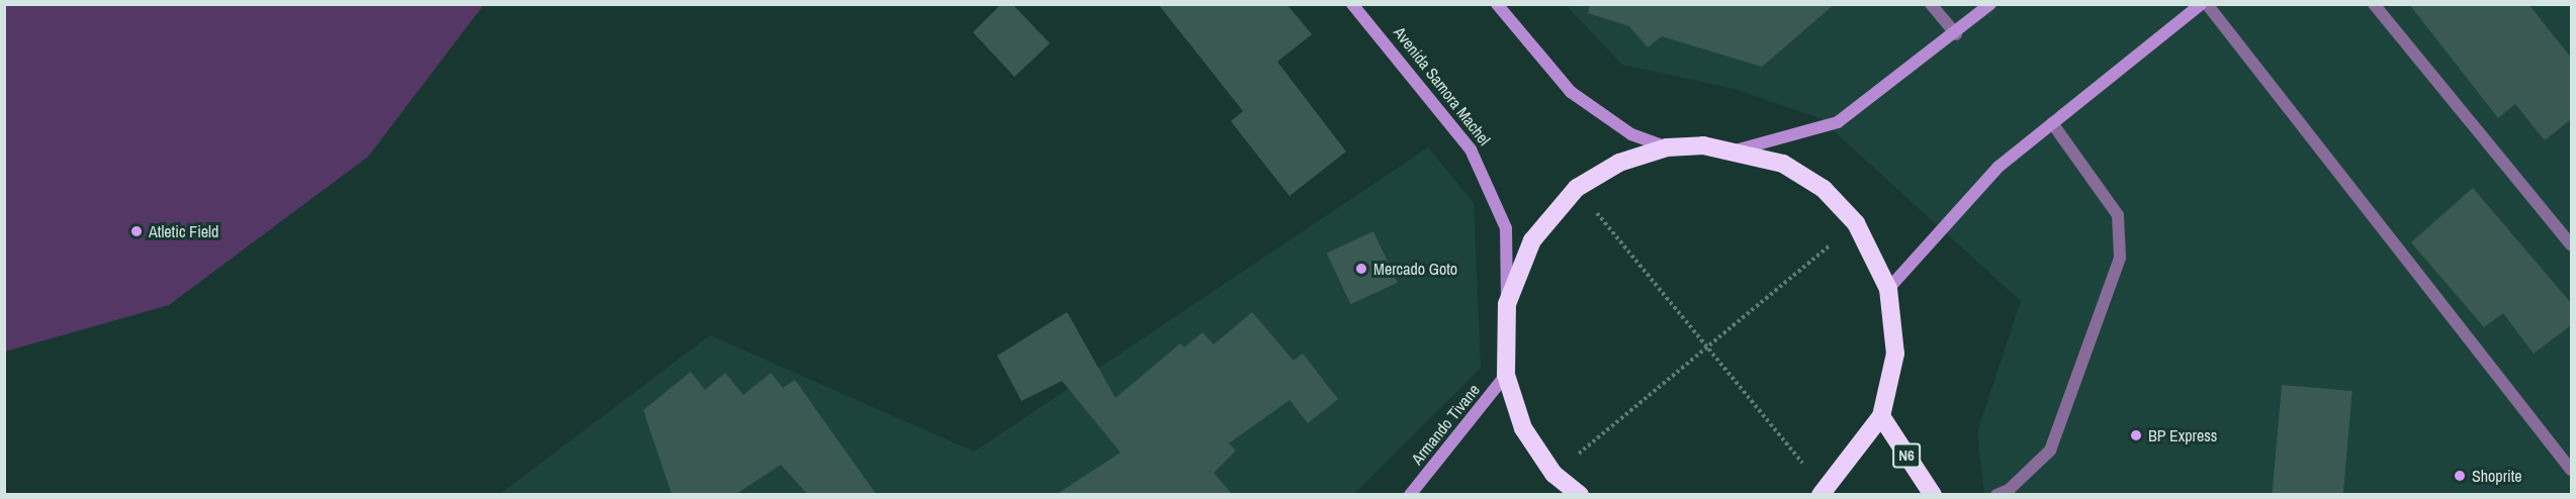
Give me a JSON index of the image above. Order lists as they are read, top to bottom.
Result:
{
  "streets": {
    "highway": ["N6"],
    "street": ["Avenida Samora Machel", "Armando Tivane"]
  },
  "places": [
    "Atletic Field",
    "Mercado Goto",
    "BP Express",
    "Shoprite"
  ]
}
